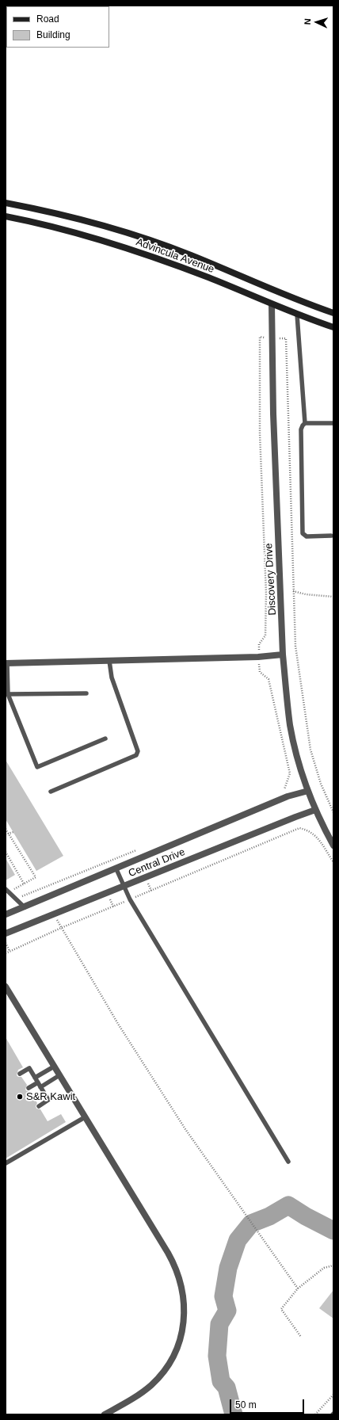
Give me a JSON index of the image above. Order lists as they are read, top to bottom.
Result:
{
  "streets": {
    "main road": ["Advincula Avenue"],
    "street": ["Discovery Drive", "Central Drive"]
  },
  "crossings": [
    ["Advincula Avenue", "Discovery Drive"],
    ["Discovery Drive", "Central Drive"]
  ],
  "places": ["S&R Kawit"],
  "legend": ["Road", "Building"],
  "scale_bar": "50 m",
  "north": "left"
}
